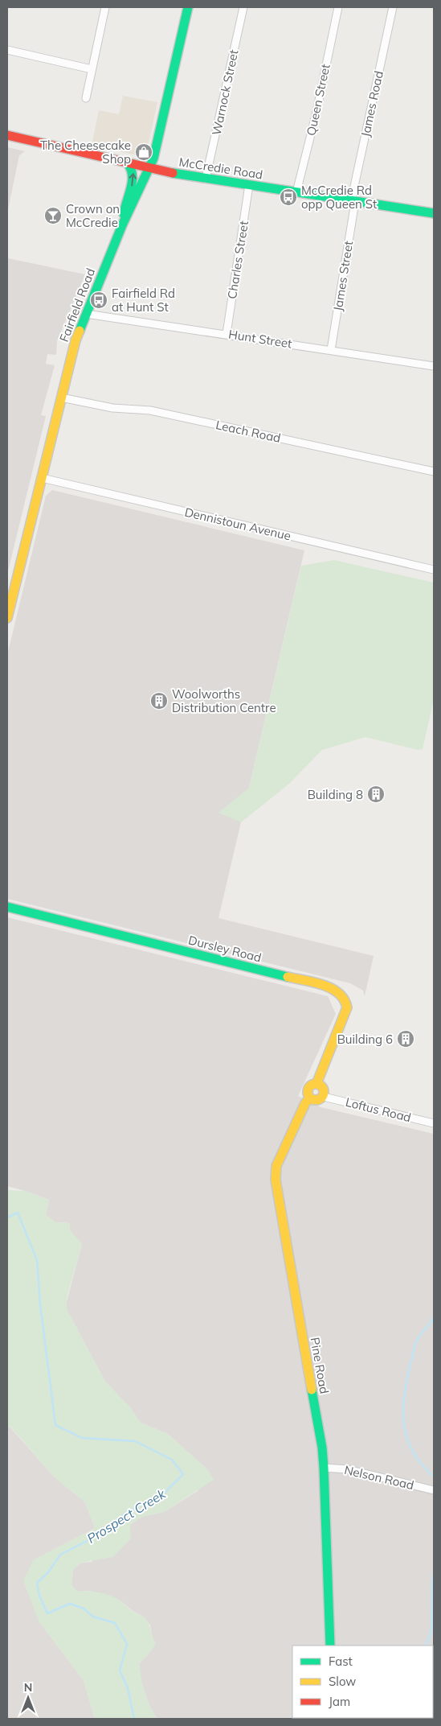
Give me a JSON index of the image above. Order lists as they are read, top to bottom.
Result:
{
  "streets": {
    "street": [
      "Warnock Street",
      "Queen Street",
      "James Road",
      "McCredie Road",
      "Charles Street",
      "James Street",
      "Fairfield Road",
      "Hunt Street",
      "Leach Road",
      "Dennistoun Avenue",
      "Dursley Road",
      "Loftus Road",
      "Pine Road",
      "Nelson Road"
    ]
  },
  "crossings": [
    ["Warnock Street", "McCredie Road"],
    ["Queen Street", "McCredie Road"],
    ["James Road", "McCredie Road"],
    ["James Road", "James Street"],
    ["McCredie Road", "Charles Street"],
    ["McCredie Road", "James Street"],
    ["McCredie Road", "Fairfield Road"],
    ["Charles Street", "Hunt Street"],
    ["James Street", "Hunt Street"],
    ["Fairfield Road", "Hunt Street"],
    ["Fairfield Road", "Leach Road"],
    ["Fairfield Road", "Dennistoun Avenue"],
    ["Dursley Road", "Loftus Road"],
    ["Dursley Road", "Pine Road"],
    ["Loftus Road", "Pine Road"],
    ["Pine Road", "Nelson Road"]
  ],
  "water": ["Prospect Creek"],
  "places": {
    "shop": ["The Cheesecake Shop"],
    "bus stop": ["McCredie Rd opp Queen St", "Fairfield Rd at Hunt St"],
    "bar": ["Crown on McCredie"],
    "building": ["Woolworths Distribution Centre", "Building 8", "Building 6"]
  },
  "legend": ["Fast", "Slow", "Jam"],
  "north": "top"
}
